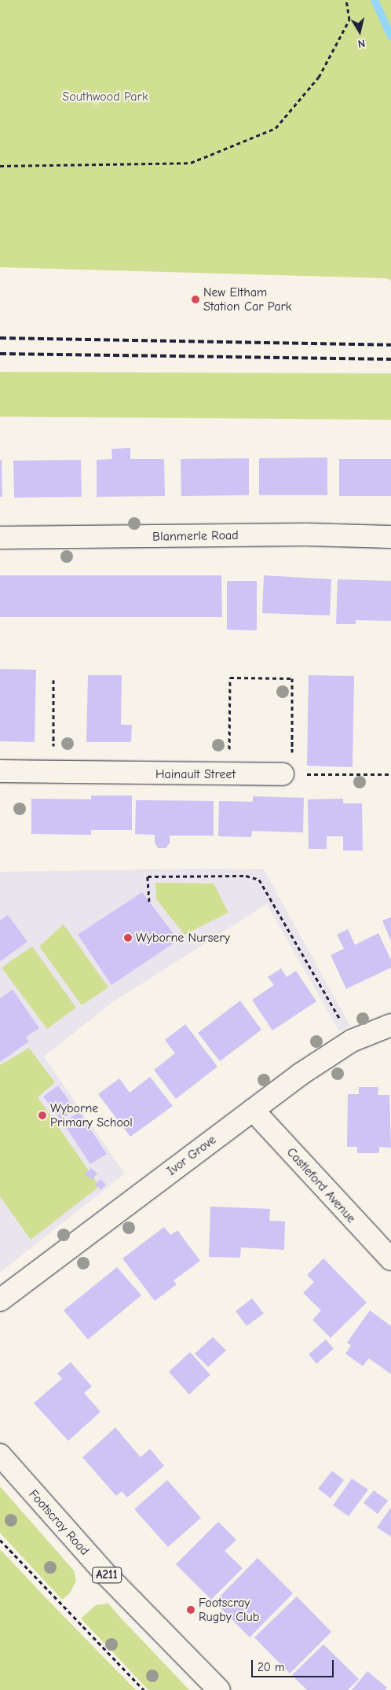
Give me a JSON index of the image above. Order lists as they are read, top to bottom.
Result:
{
  "streets": {
    "street": [
      "Blanmerle Road",
      "Hainault Street",
      "Ivor Grove",
      "Castleford Avenue",
      "Footscray Road",
      "A211"
    ]
  },
  "crossings": [
    ["Ivor Grove", "Castleford Avenue"]
  ],
  "parks": ["Southwood Park"],
  "places": [
    "New Eltham Station Car Park",
    "Wyborne Nursery",
    "Wyborne Primary School",
    "Footscray Rugby Club"
  ],
  "scale_bar": "20 m",
  "north": "bottom"
}
